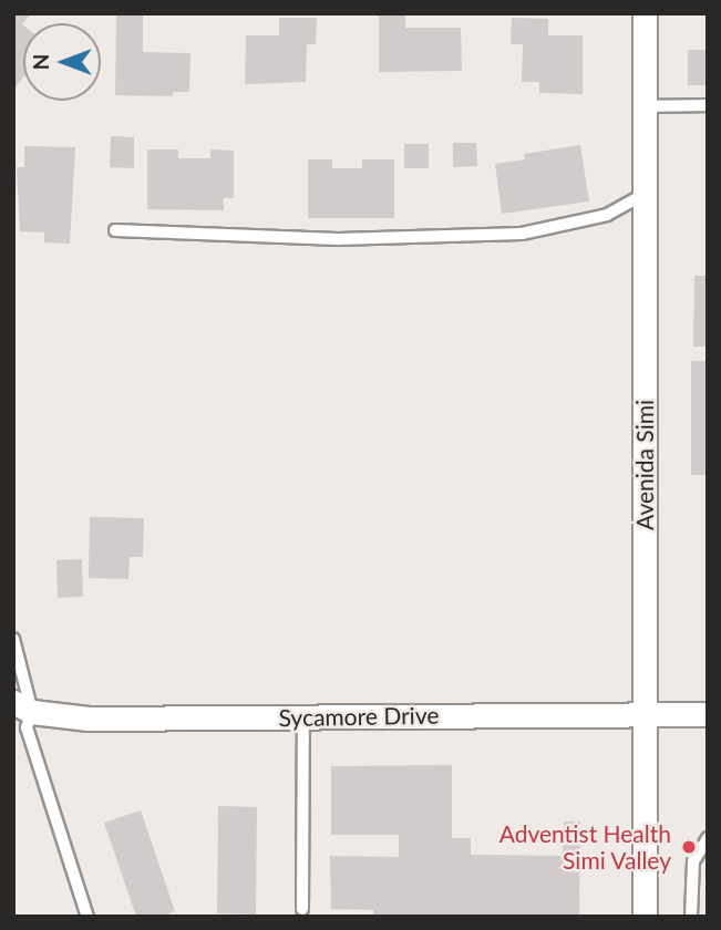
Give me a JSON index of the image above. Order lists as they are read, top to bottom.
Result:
{
  "streets": {
    "street": ["Avenida Simi", "Sycamore Drive"]
  },
  "crossings": [
    ["Avenida Simi", "Sycamore Drive"]
  ],
  "places": ["Adventist Health Simi Valley"],
  "north": "left"
}
